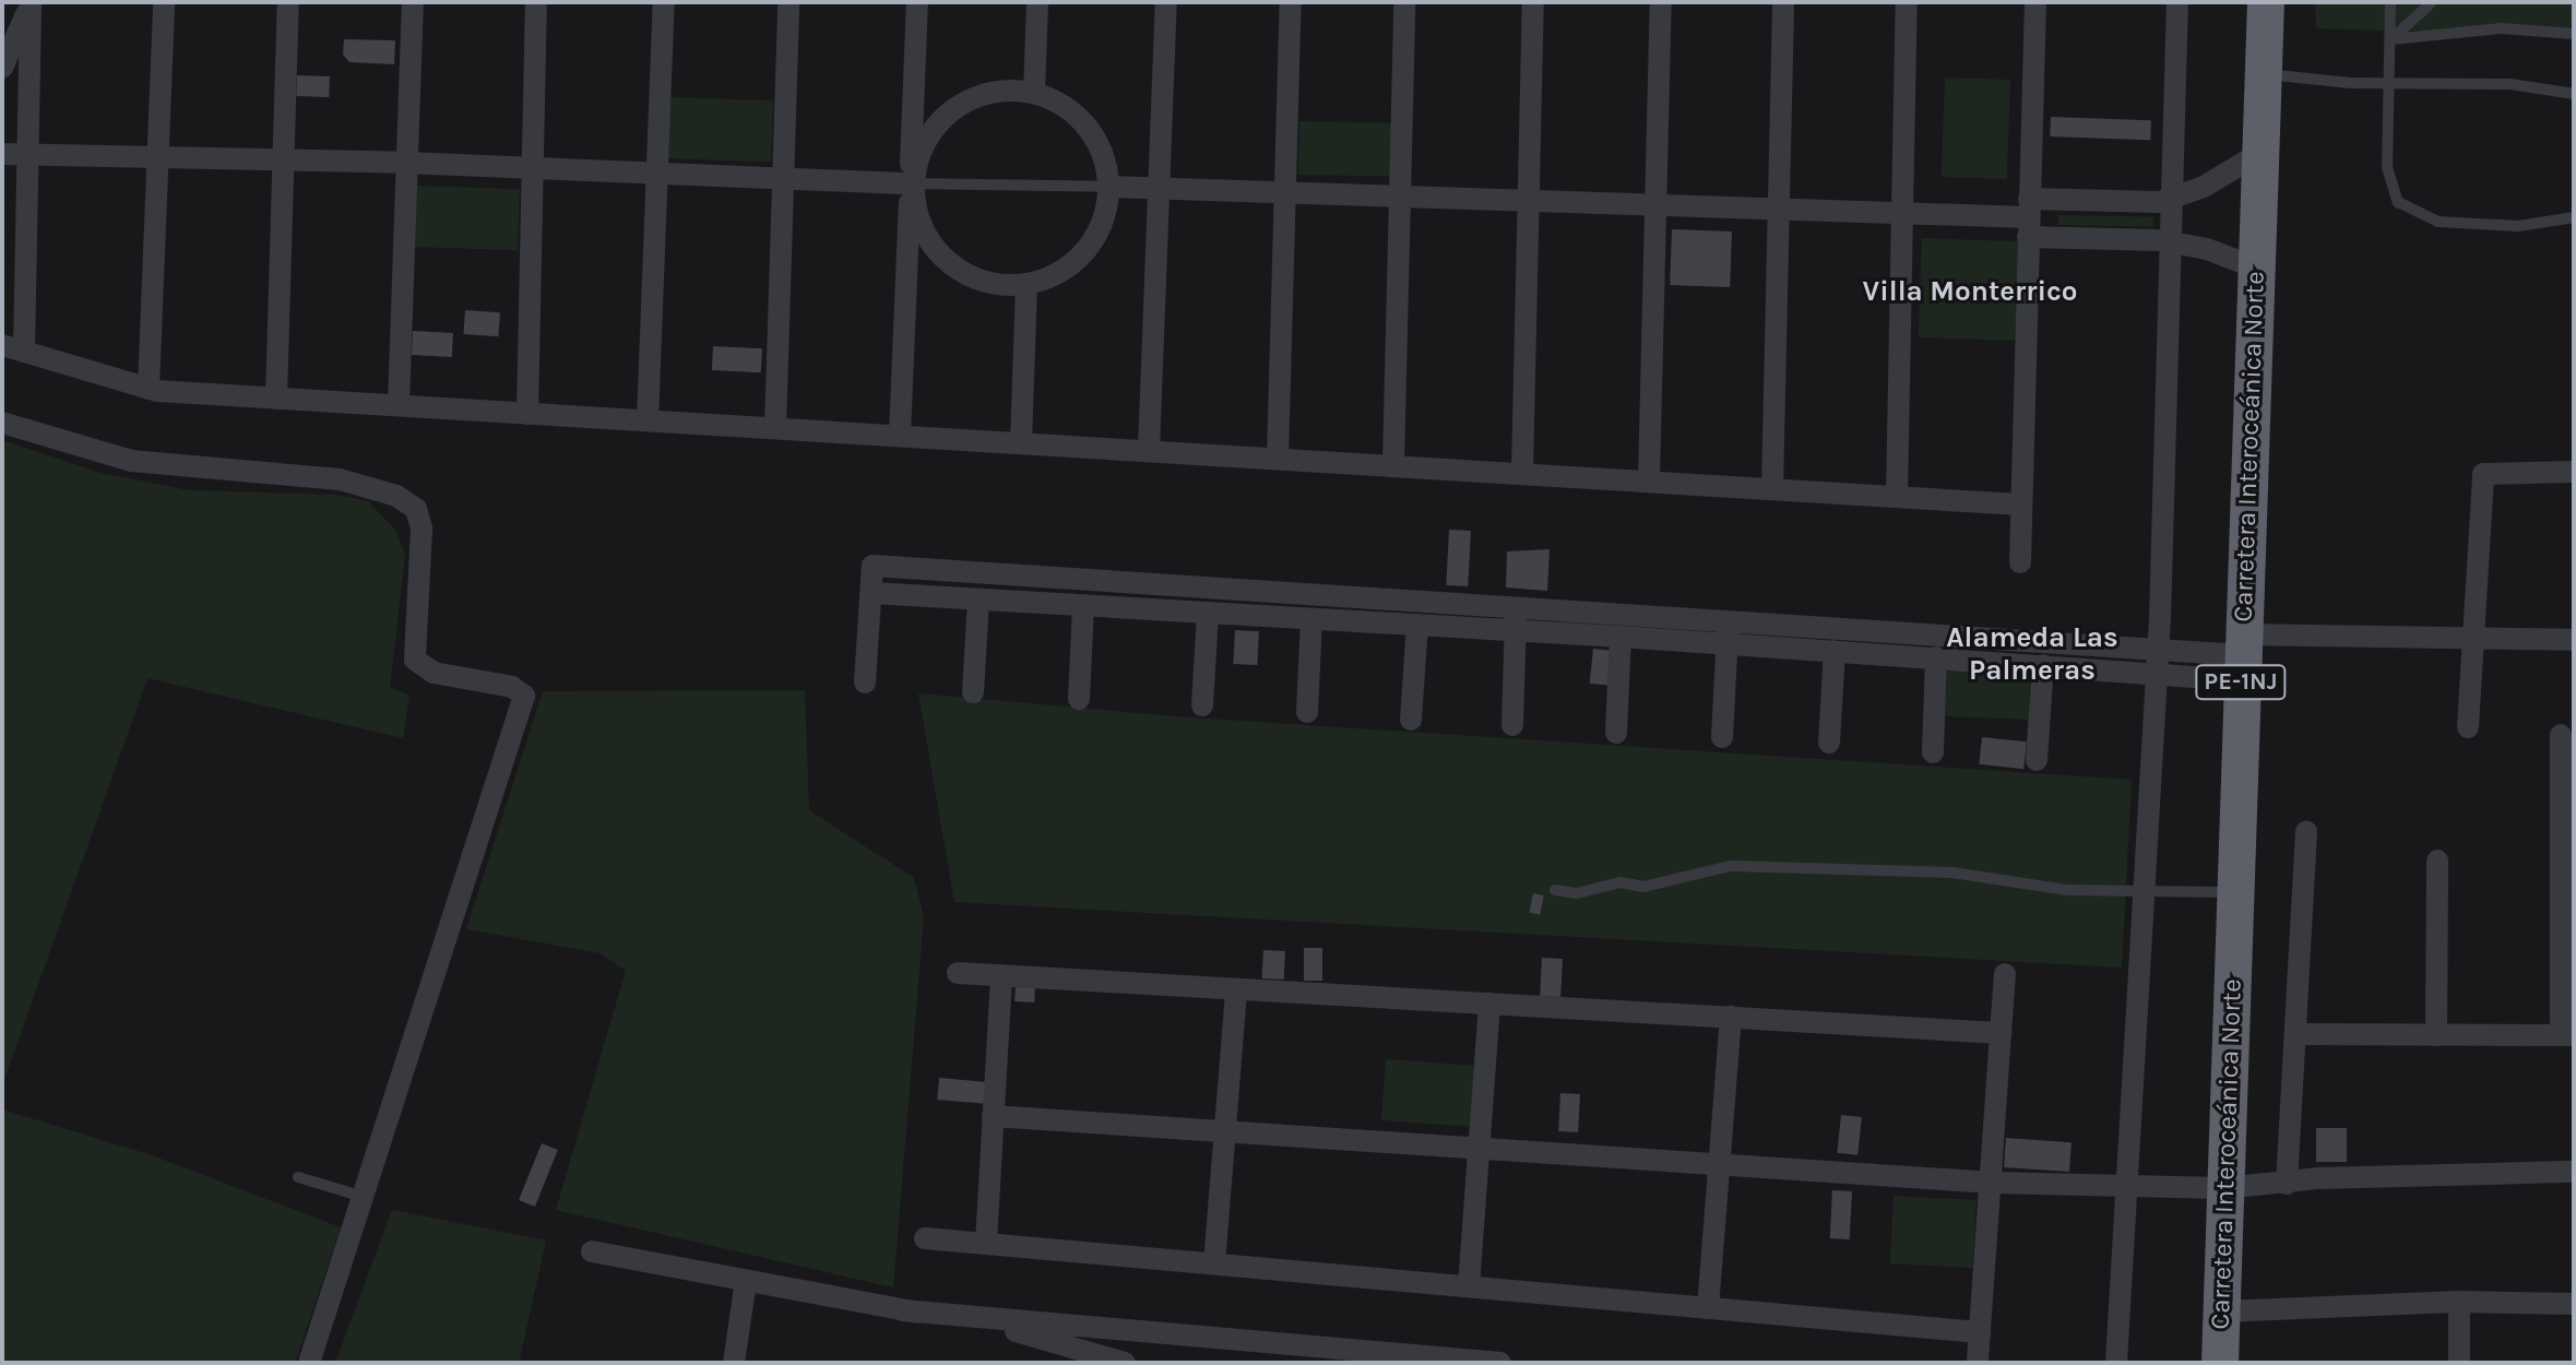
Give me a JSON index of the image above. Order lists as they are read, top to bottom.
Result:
{
  "streets": {
    "highway": ["Carretera Interoceánica Norte", "PE-1NJ"]
  },
  "districts": ["Villa Monterrico", "Alameda Las Palmeras"]
}
